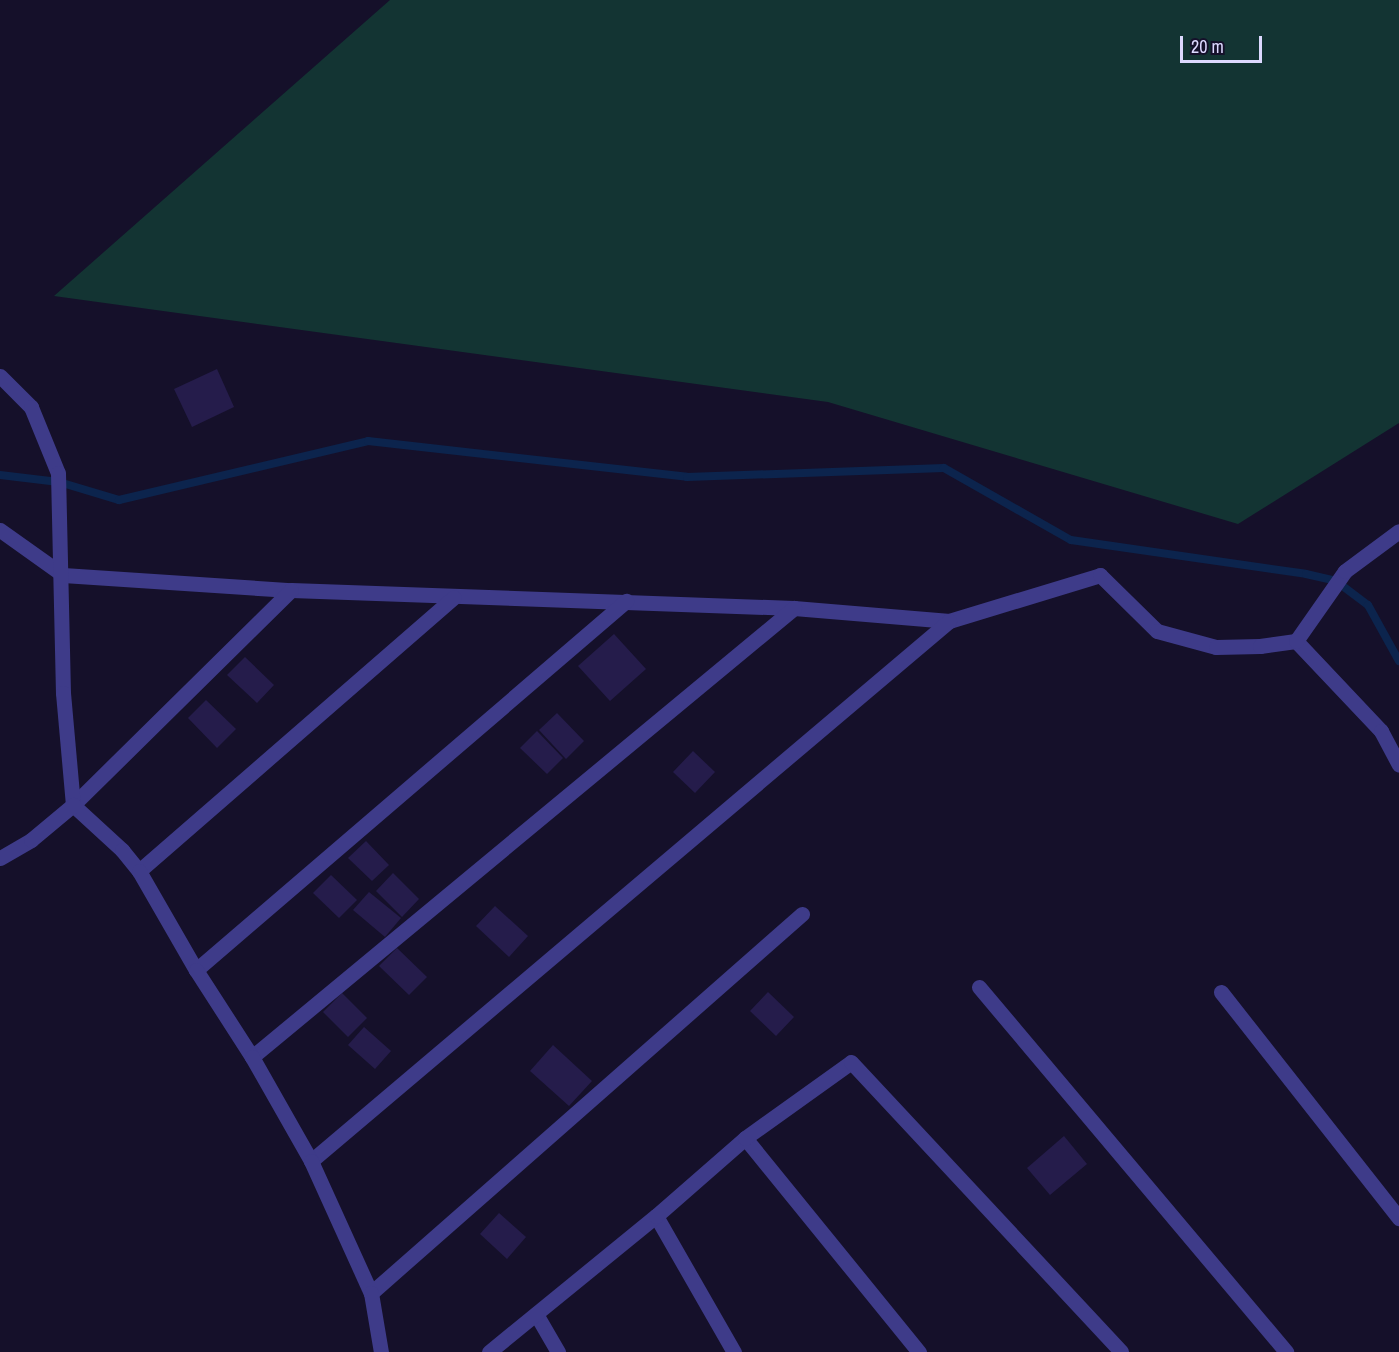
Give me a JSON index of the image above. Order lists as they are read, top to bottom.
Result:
{
  "scale_bar": "20 m"
}
